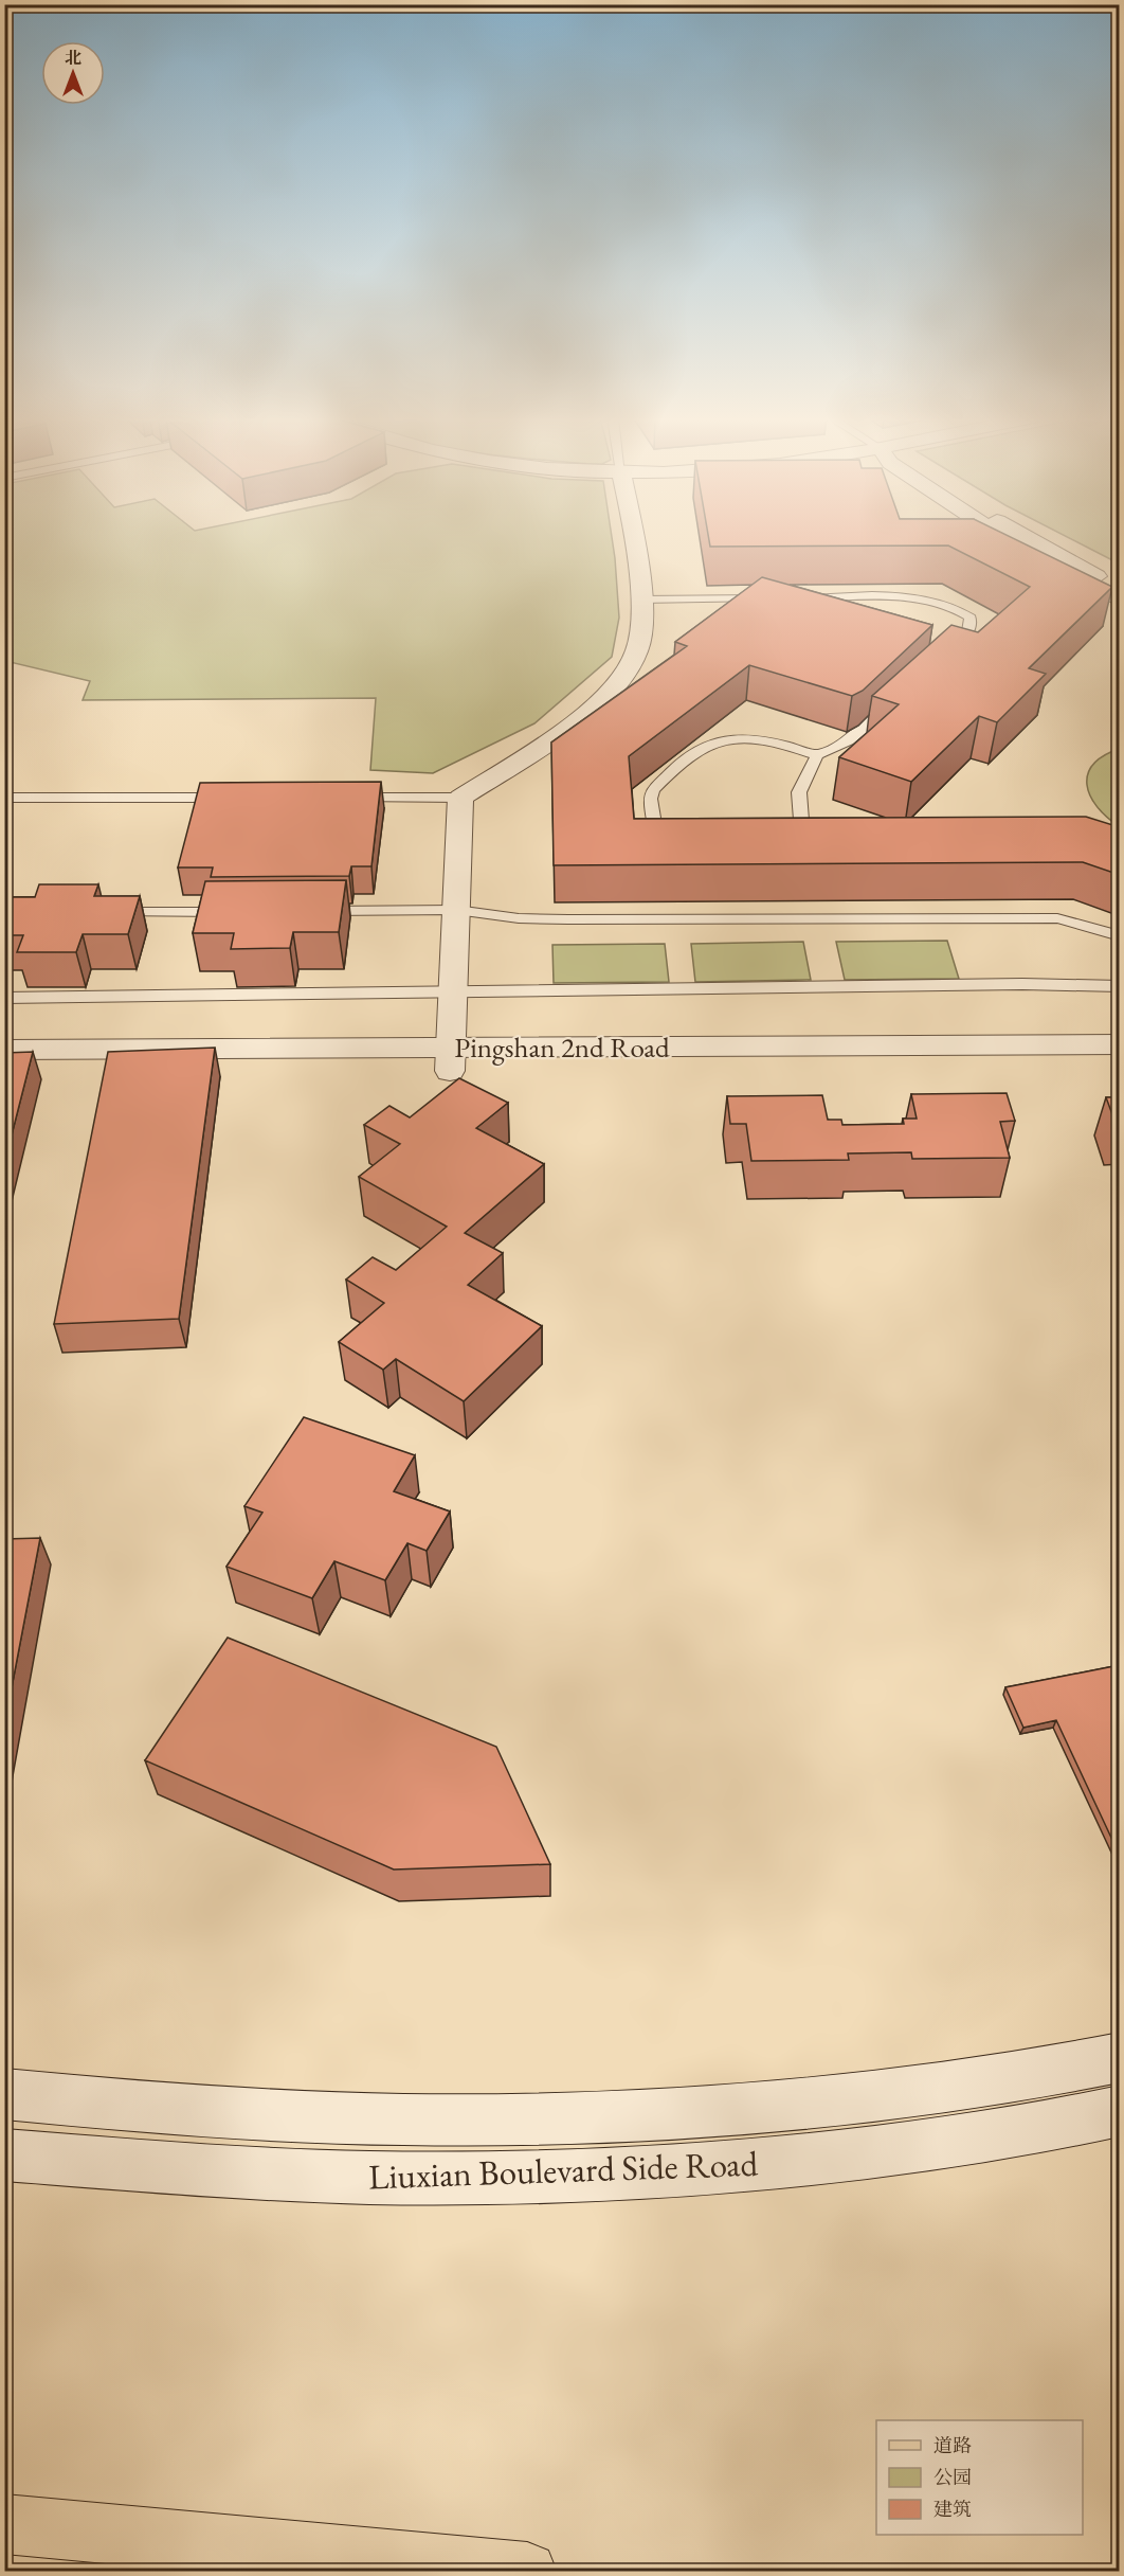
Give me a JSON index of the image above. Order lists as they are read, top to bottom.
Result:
{
  "streets": {
    "street": ["Pingshan 2nd Road", "Liuxian Boulevard Side Road"]
  },
  "legend": ["道路", "公园", "建筑"],
  "north": "top"
}
